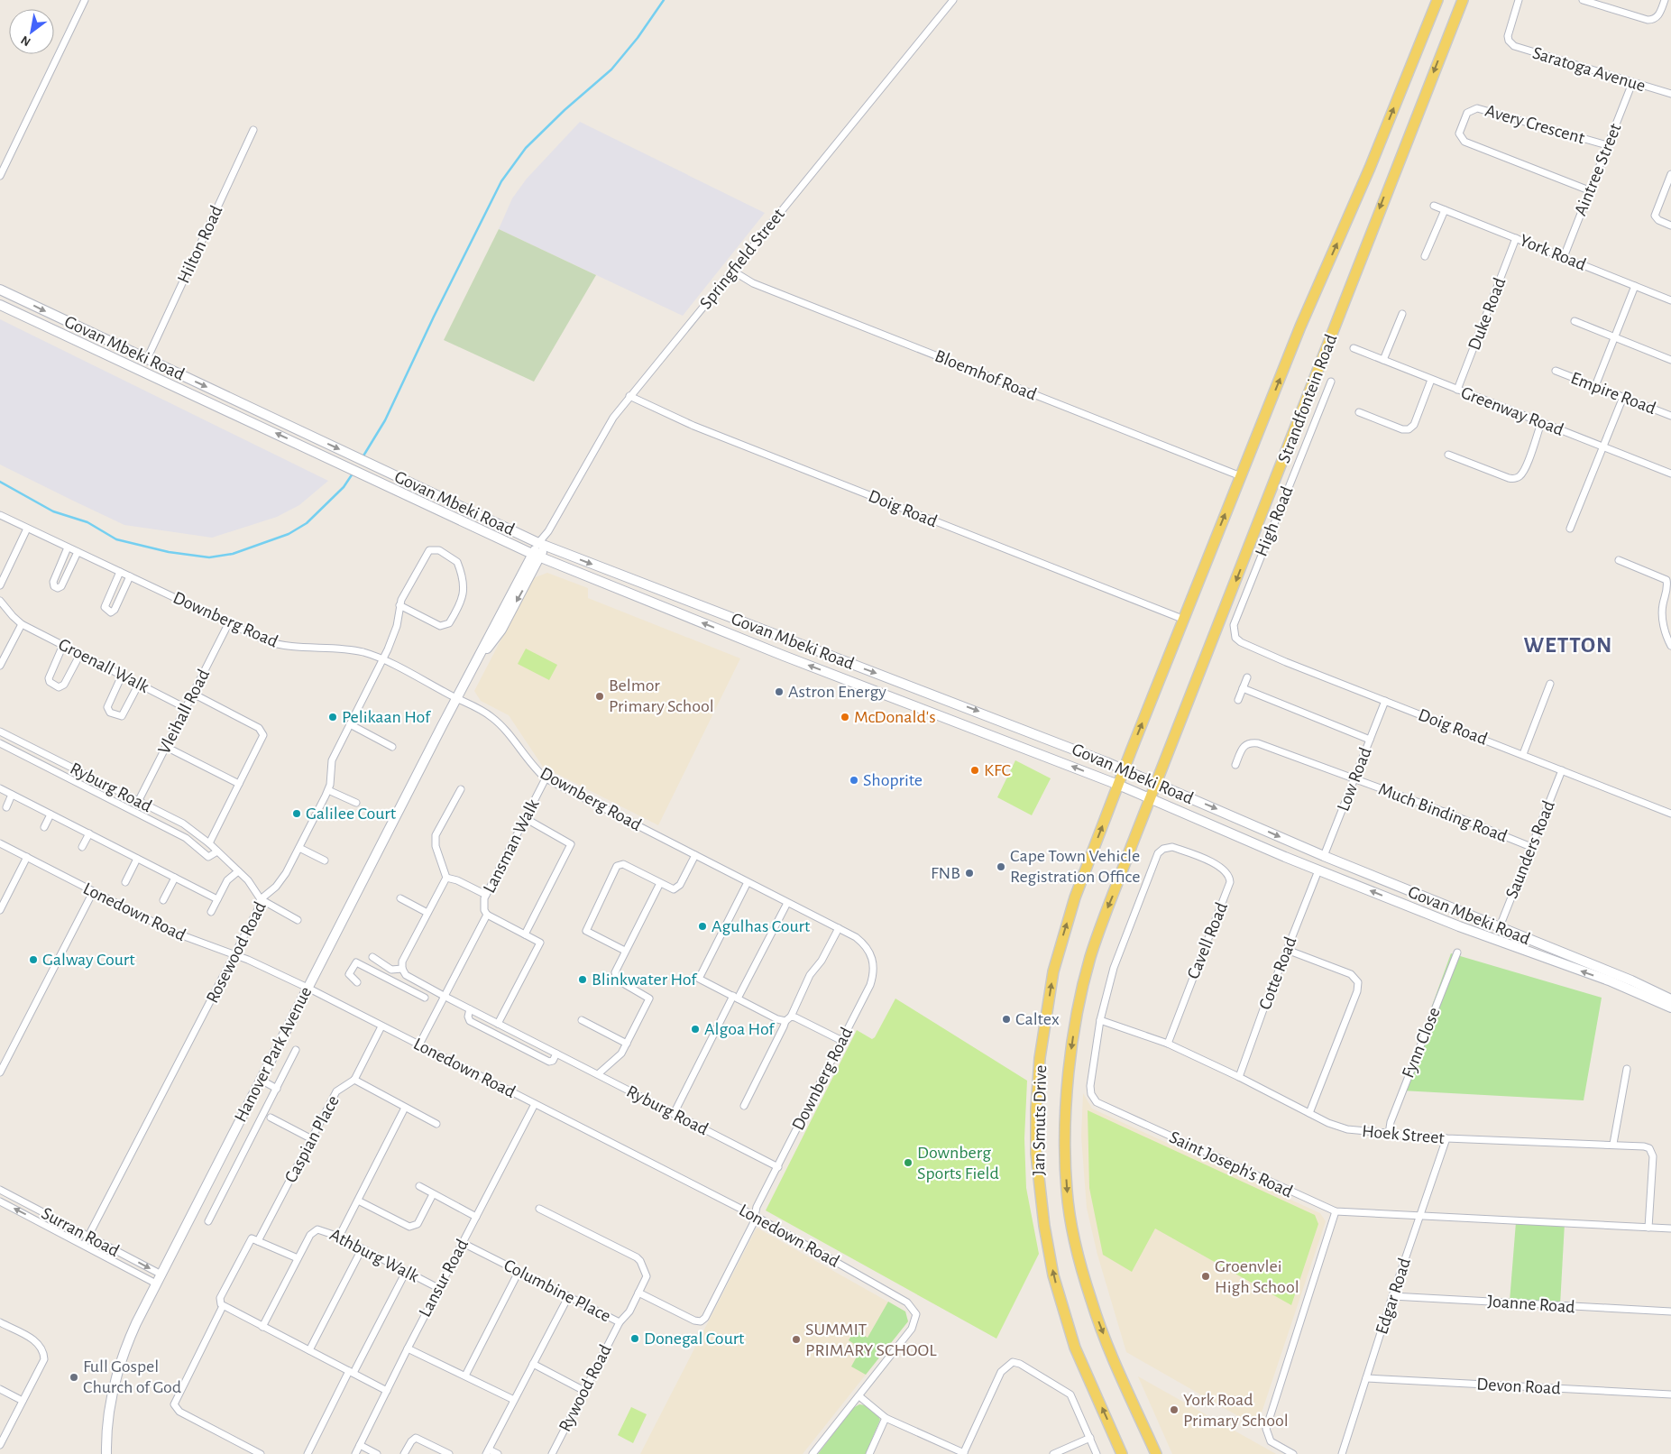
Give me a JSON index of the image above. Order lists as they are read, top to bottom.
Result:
{
  "streets": {
    "main road": [
      "Govan Mbeki Road",
      "Strandfontein Road",
      "Hanover Park Avenue",
      "Jan Smuts Drive"
    ],
    "street": [
      "Saratoga Avenue",
      "Avery Crescent",
      "Aintree Street",
      "Hilton Road",
      "York Road",
      "Springfield Street",
      "Duke Road",
      "Bloemhof Road",
      "Empire Road",
      "Greenway Road",
      "Doig Road",
      "High Road",
      "Downberg Road",
      "Groenall Walk",
      "Vleihall Road",
      "Low Road",
      "Ryburg Road",
      "Much Binding Road",
      "Lansman Walk",
      "Saunders Road",
      "Lonedown Road",
      "Cavell Road",
      "Rosewood Road",
      "Cotte Road",
      "Fynn Close",
      "Hoek Street",
      "Caspian Place",
      "Saint Joseph's Road",
      "Surran Road",
      "Athburg Walk",
      "Lansur Road",
      "Columbine Place",
      "Edgar Road",
      "Joanne Road",
      "Devon Road",
      "Rywood Road"
    ]
  },
  "crossings": [
    ["Saratoga Avenue", "Aintree Street"],
    ["Avery Crescent", "Aintree Street"],
    ["Aintree Street", "York Road"],
    ["Hilton Road", "Govan Mbeki Road"],
    ["York Road", "Duke Road"],
    ["Springfield Street", "Govan Mbeki Road"],
    ["Springfield Street", "Bloemhof Road"],
    ["Springfield Street", "Doig Road"],
    ["Springfield Street", "Hanover Park Avenue"],
    ["Duke Road", "Greenway Road"],
    ["Govan Mbeki Road", "Strandfontein Road"],
    ["Govan Mbeki Road", "Low Road"],
    ["Govan Mbeki Road", "Saunders Road"],
    ["Govan Mbeki Road", "Cotte Road"],
    ["Govan Mbeki Road", "Hanover Park Avenue"],
    ["Govan Mbeki Road", "Jan Smuts Drive"],
    ["Bloemhof Road", "Strandfontein Road"],
    ["Strandfontein Road", "Jan Smuts Drive"],
    ["Doig Road", "High Road"],
    ["Doig Road", "Low Road"],
    ["Doig Road", "Saunders Road"],
    ["Downberg Road", "Vleihall Road"],
    ["Downberg Road", "Ryburg Road"],
    ["Downberg Road", "Lansman Walk"],
    ["Downberg Road", "Lonedown Road"],
    ["Downberg Road", "Rosewood Road"],
    ["Downberg Road", "Hanover Park Avenue"],
    ["Groenall Walk", "Vleihall Road"],
    ["Vleihall Road", "Ryburg Road"],
    ["Low Road", "Much Binding Road"],
    ["Ryburg Road", "Rosewood Road"],
    ["Much Binding Road", "Saunders Road"],
    ["Lonedown Road", "Rosewood Road"],
    ["Lonedown Road", "Hanover Park Avenue"],
    ["Lonedown Road", "Lansur Road"],
    ["Cavell Road", "Hoek Street"],
    ["Cavell Road", "Saint Joseph's Road"],
    ["Rosewood Road", "Surran Road"],
    ["Cotte Road", "Hoek Street"],
    ["Fynn Close", "Hoek Street"],
    ["Hanover Park Avenue", "Surran Road"],
    ["Hoek Street", "Saint Joseph's Road"],
    ["Hoek Street", "Edgar Road"],
    ["Saint Joseph's Road", "Edgar Road"],
    ["Athburg Walk", "Lansur Road"],
    ["Lansur Road", "Columbine Place"],
    ["Columbine Place", "Rywood Road"],
    ["Edgar Road", "Joanne Road"],
    ["Edgar Road", "Devon Road"]
  ],
  "districts": ["WETTON"],
  "places": [
    "Astron Energy",
    "Belmor Primary School",
    "Pelikaan Hof",
    "McDonald's",
    "KFC",
    "Shoprite",
    "Galilee Court",
    "Cape Town Vehicle Registration Office",
    "FNB",
    "Agulhas Court",
    "Galway Court",
    "Blinkwater Hof",
    "Caltex",
    "Algoa Hof",
    "Downberg Sports Field",
    "Groenvlei High School",
    "Donegal Court",
    "SUMMIT PRIMARY SCHOOL",
    "Full Gospel Church of God",
    "York Road Primary School"
  ],
  "north": "bottom left"
}
